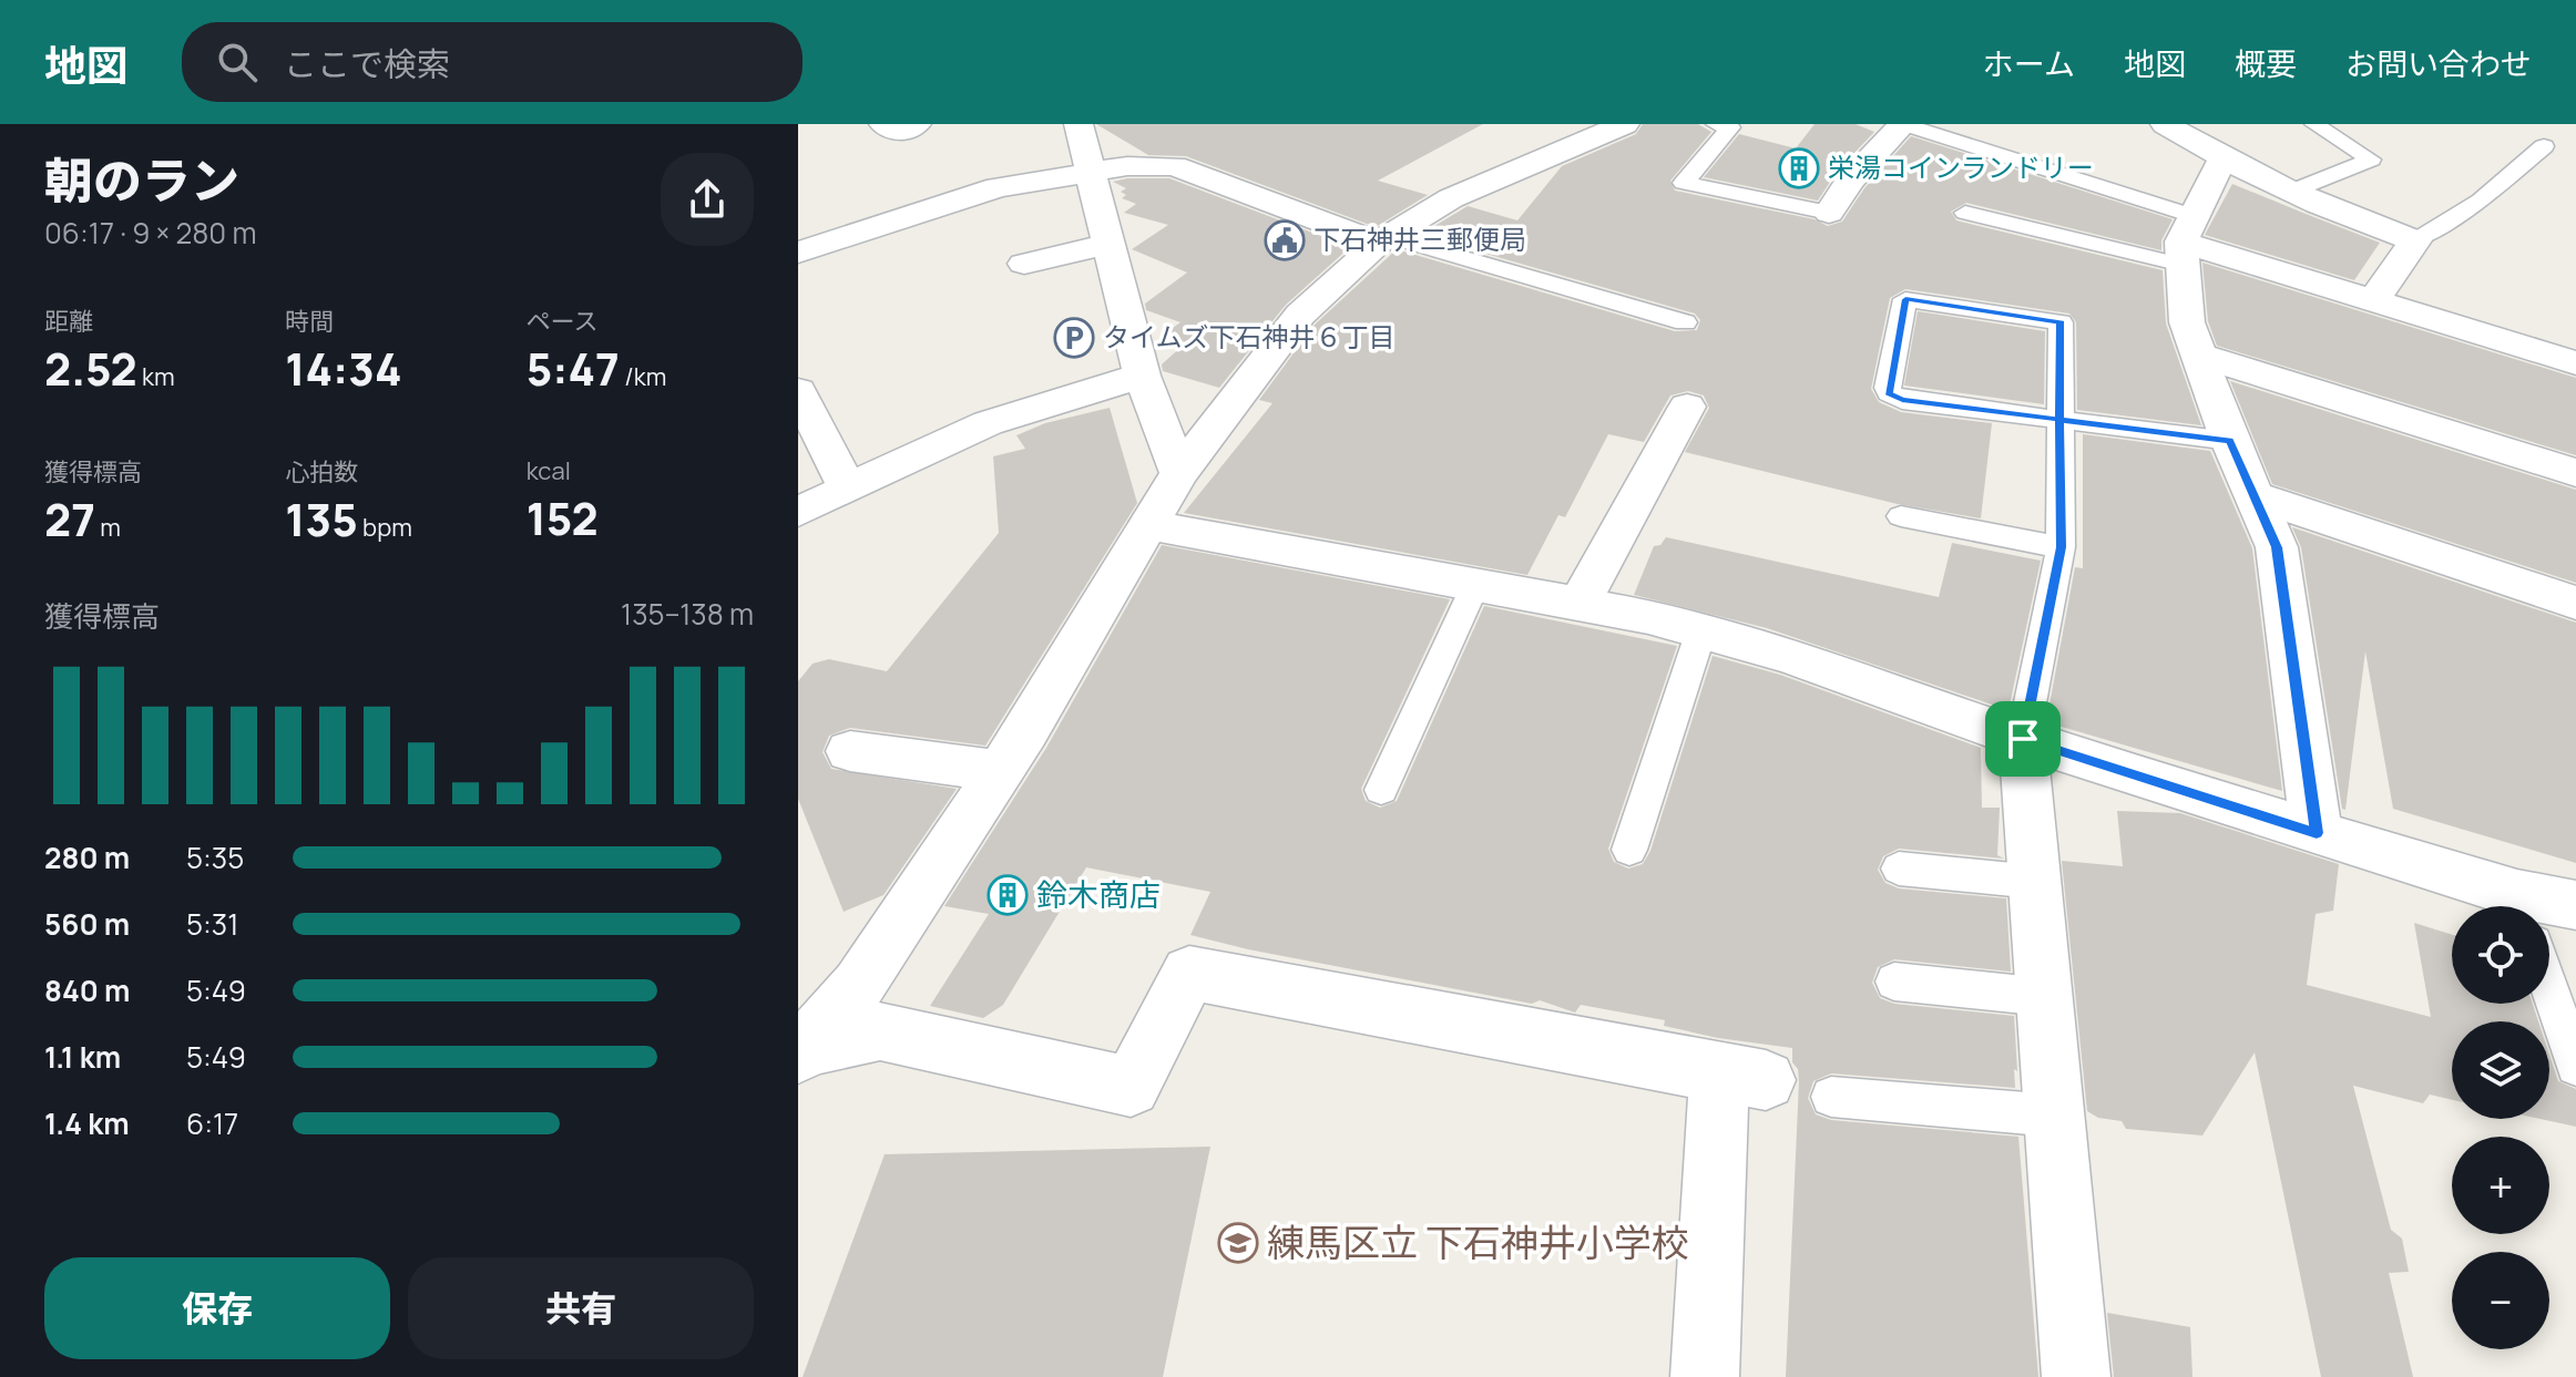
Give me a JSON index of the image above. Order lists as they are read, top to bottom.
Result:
{
  "places": {
    "building": ["栄湯コインランドリー", "鈴木商店"],
    "public building": ["下石神井三郵便局"],
    "parking": ["タイムズ下石神井６丁目"],
    "school or university": ["練馬区立 下石神井小学校"]
  },
  "page": {
    "header": "地図",
    "search": "ここで検索",
    "nav": [
      "ホーム",
      "地図",
      "概要",
      "お問い合わせ"
    ],
    "heading": ["朝のラン", "06:17 · 9 × 280 m"],
    "stats": [
      ["距離", "2.52 km"],
      ["時間", "14:34"],
      ["ペース", "5:47 /km"],
      ["獲得標高", "27 m"],
      ["心拍数", "135 bpm"],
      ["kcal", "152"]
    ],
    "chart": ["獲得標高", "135–138 m"],
    "list": [
      {
        "name": "280 m",
        "note": "5:35"
      },
      {
        "name": "560 m",
        "note": "5:31"
      },
      {
        "name": "840 m",
        "note": "5:49"
      },
      {
        "name": "1.1 km",
        "note": "5:49"
      },
      {
        "name": "1.4 km",
        "note": "6:17"
      }
    ],
    "map_buttons": ["+", "−"],
    "buttons": ["保存", "共有"]
  }
}
